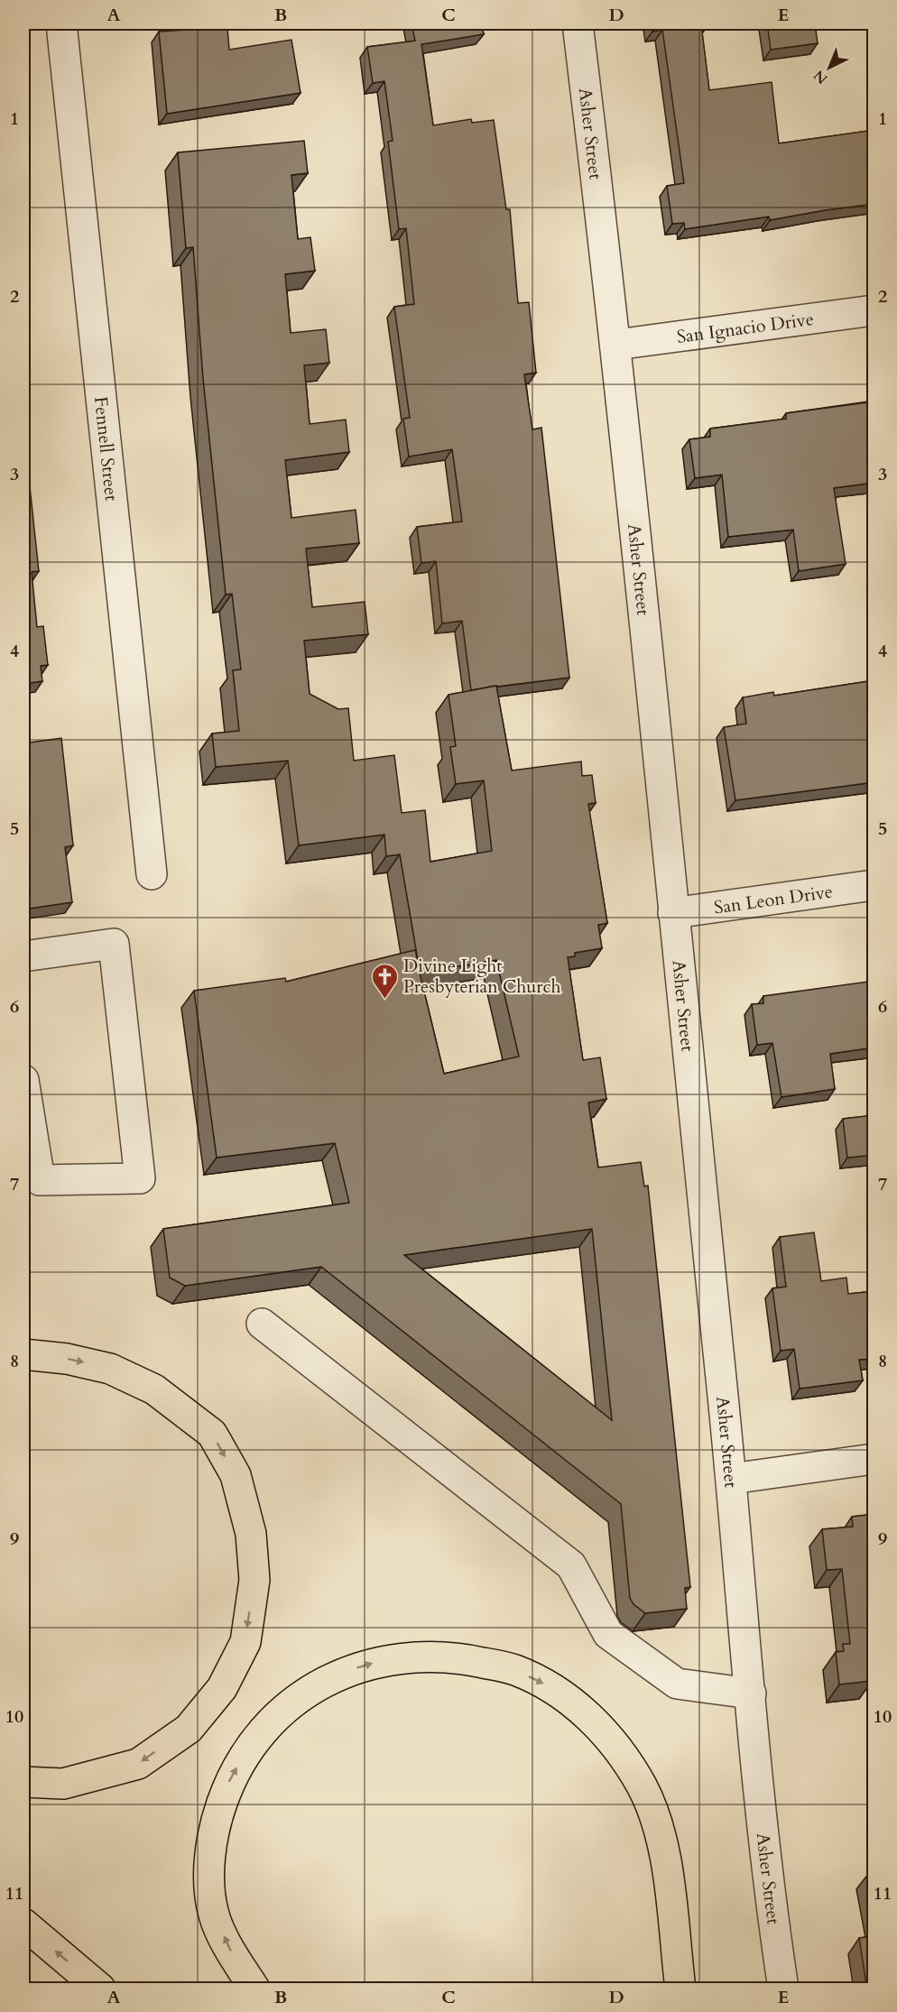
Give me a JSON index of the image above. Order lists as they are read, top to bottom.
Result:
{
  "streets": {
    "street": [
      "Asher Street",
      "San Ignacio Drive",
      "Fennell Street",
      "San Leon Drive"
    ]
  },
  "crossings": [
    ["Asher Street", "San Ignacio Drive"],
    ["Asher Street", "San Leon Drive"]
  ],
  "places": {
    "church": ["Divine Light Presbyterian Church"]
  },
  "north": "bottom left",
  "grid": {
    "columns": [
      "A",
      "B",
      "C",
      "D",
      "E"
    ],
    "rows": [
      "1",
      "2",
      "3",
      "4",
      "5",
      "6",
      "7",
      "8",
      "9",
      "10",
      "11"
    ]
  }
}
